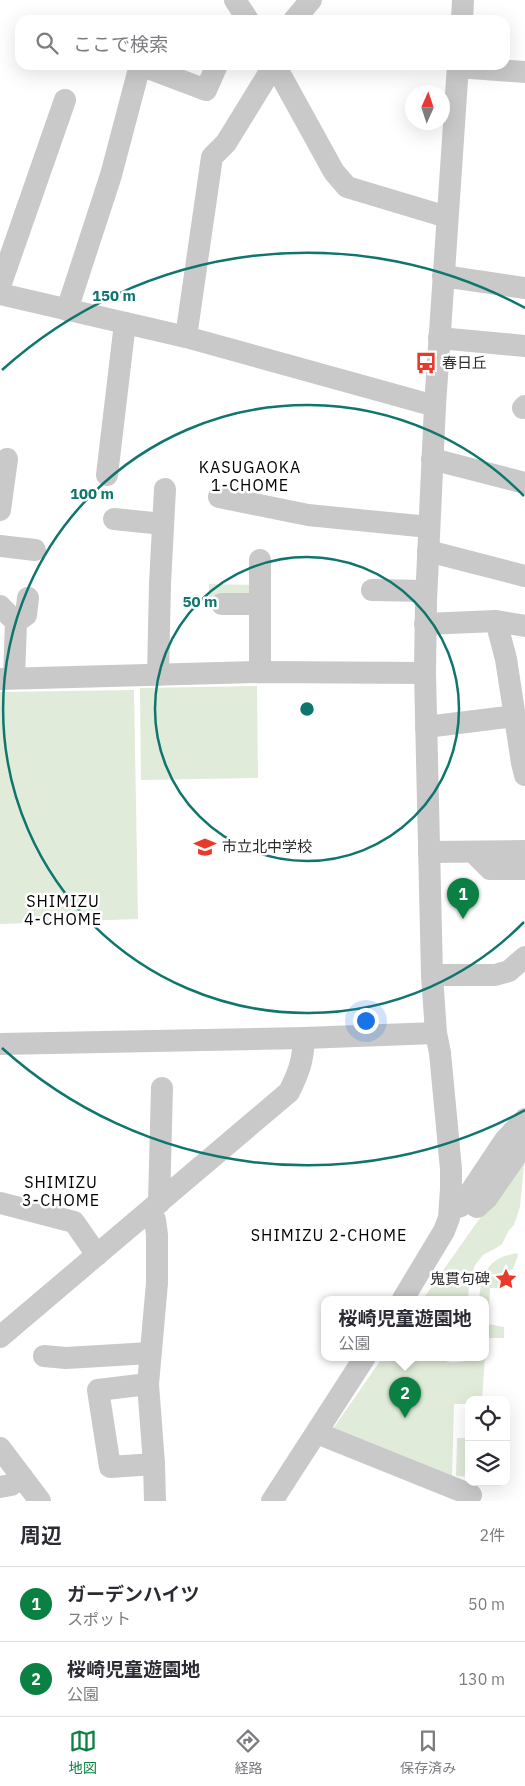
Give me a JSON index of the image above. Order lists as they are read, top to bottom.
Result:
{
  "districts": [
    "KASUGAOKA 1-CHOME",
    "SHIMIZU 4-CHOME",
    "SHIMIZU 3-CHOME",
    "SHIMIZU 2-CHOME"
  ],
  "places": {
    "bus stop": ["春日丘"],
    "school or university": ["市立北中学校"],
    "place": ["鬼貫句碑"]
  },
  "north": "top",
  "page": {
    "search": "ここで検索",
    "pins": ["1", "2"],
    "popup": ["桜崎児童遊園地", "公園"],
    "heading": ["周辺", "2件"],
    "list": [
      {
        "mark": "1",
        "name": "ガーデンハイツ",
        "note": "スポット",
        "value": "50 m"
      },
      {
        "mark": "2",
        "name": "桜崎児童遊園地",
        "note": "公園",
        "value": "130 m"
      }
    ],
    "nav": ["地図", "経路", "保存済み"]
  },
  "rings": ["150 m", "100 m", "50 m"]
}
